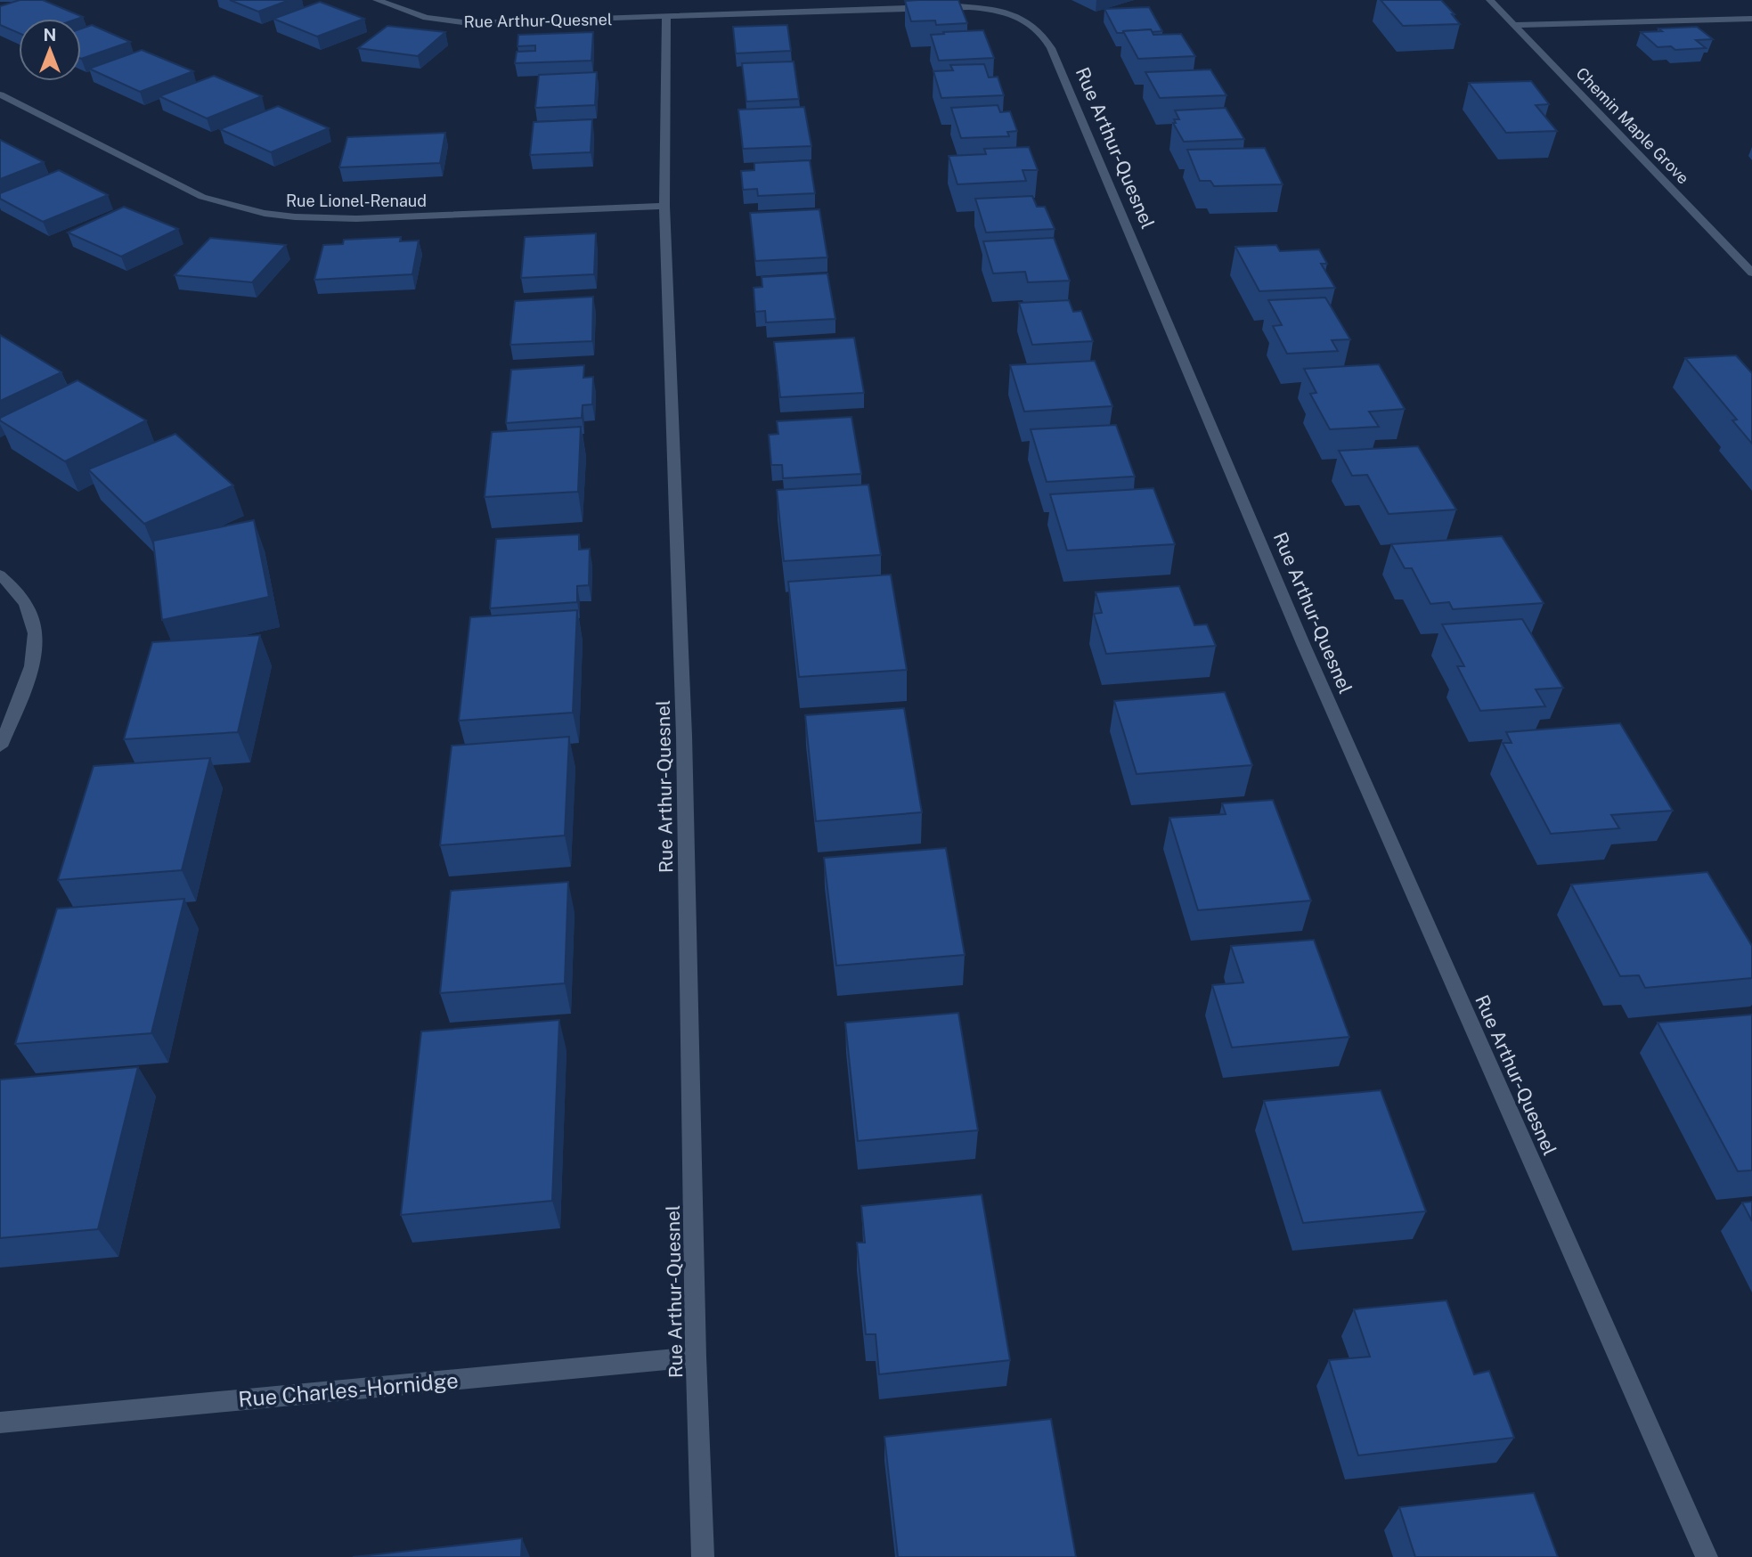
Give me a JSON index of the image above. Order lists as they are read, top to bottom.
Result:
{
  "streets": {
    "street": [
      "Rue Arthur-Quesnel",
      "Chemin Maple Grove",
      "Rue Lionel-Renaud",
      "Rue Charles-Hornidge"
    ]
  },
  "crossings": [
    ["Rue Arthur-Quesnel", "Rue Lionel-Renaud"],
    ["Rue Arthur-Quesnel", "Rue Charles-Hornidge"]
  ],
  "north": "top"
}
